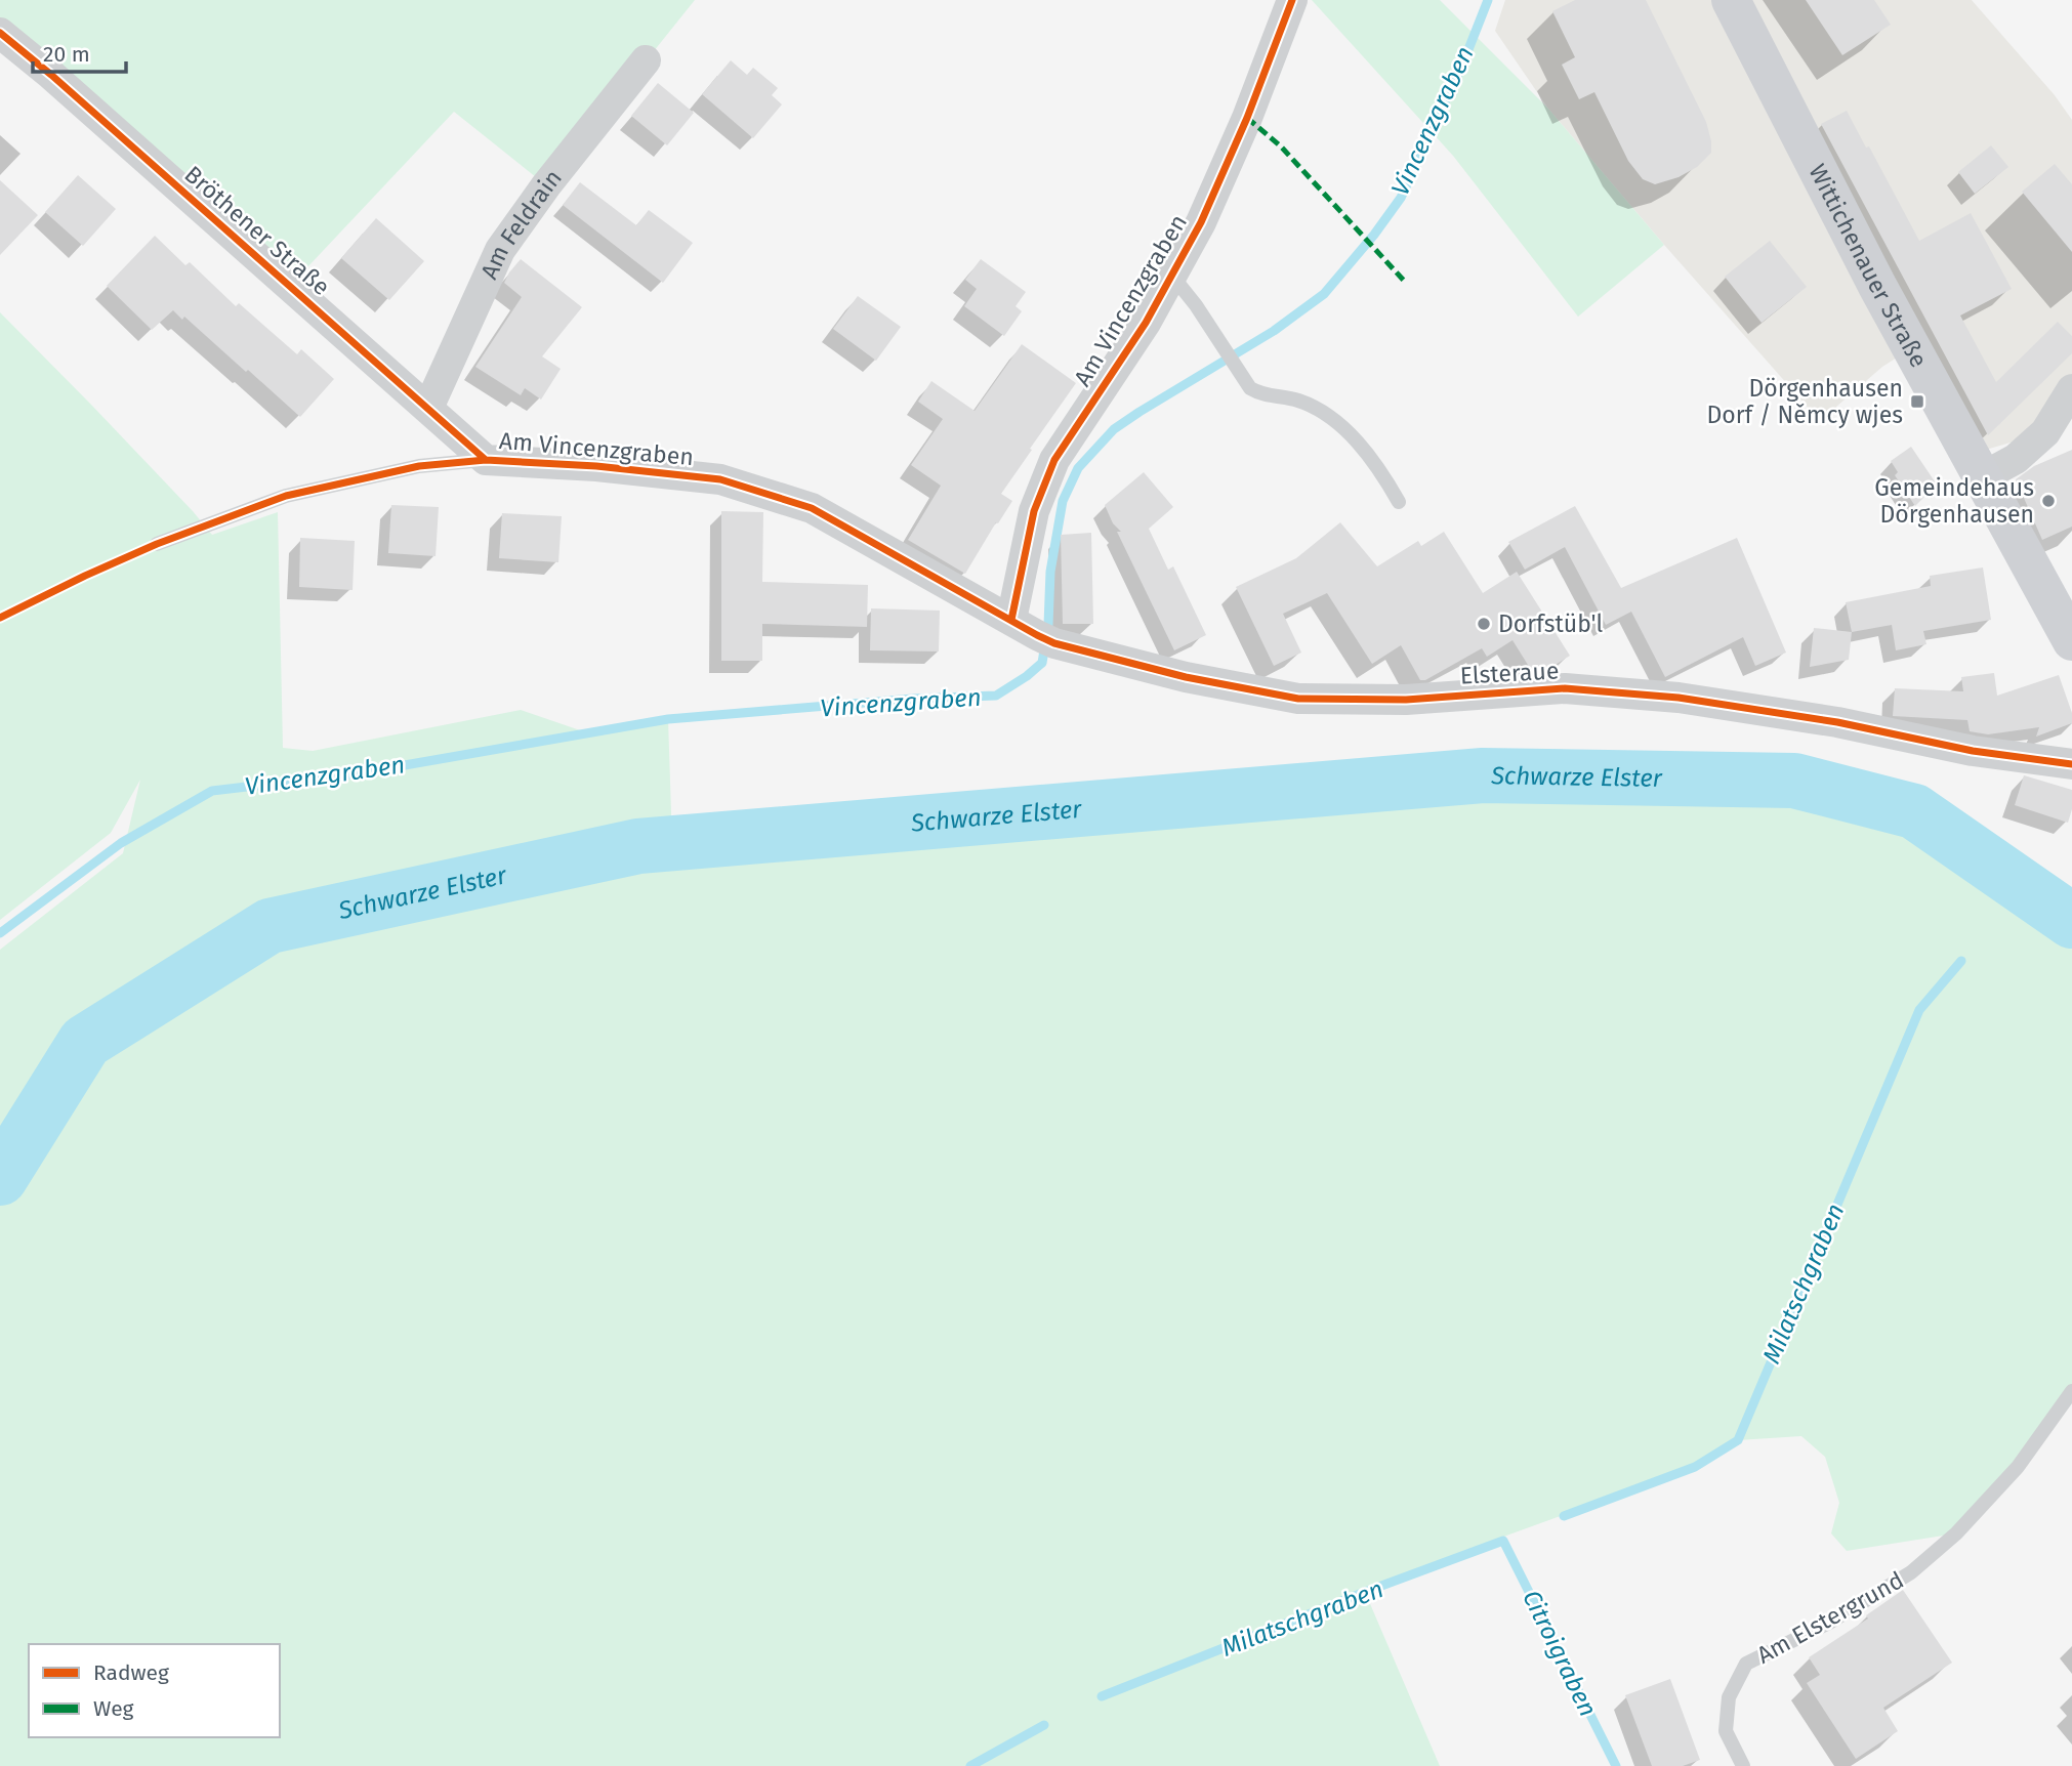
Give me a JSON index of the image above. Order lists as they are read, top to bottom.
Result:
{
  "streets": {
    "main road": ["Wittichenauer Straße"],
    "street": [
      "Am Feldrain",
      "Bröthener Straße",
      "Am Vincenzgraben",
      "Elsteraue"
    ],
    "lane": ["Am Elstergrund"]
  },
  "crossings": [
    ["Am Feldrain", "Bröthener Straße"],
    ["Bröthener Straße", "Am Vincenzgraben"],
    ["Am Vincenzgraben", "Elsteraue"]
  ],
  "water": [
    "Vincenzgraben",
    "Schwarze Elster",
    "Milatschgraben",
    "Citroigraben"
  ],
  "places": {
    "transit": ["Dörgenhausen Dorf / Němcy wjes"],
    "other": ["Gemeindehaus Dörgenhausen", "Dorfstüb'l"]
  },
  "legend": ["Radweg", "Weg"],
  "scale_bar": "20 m"
}
